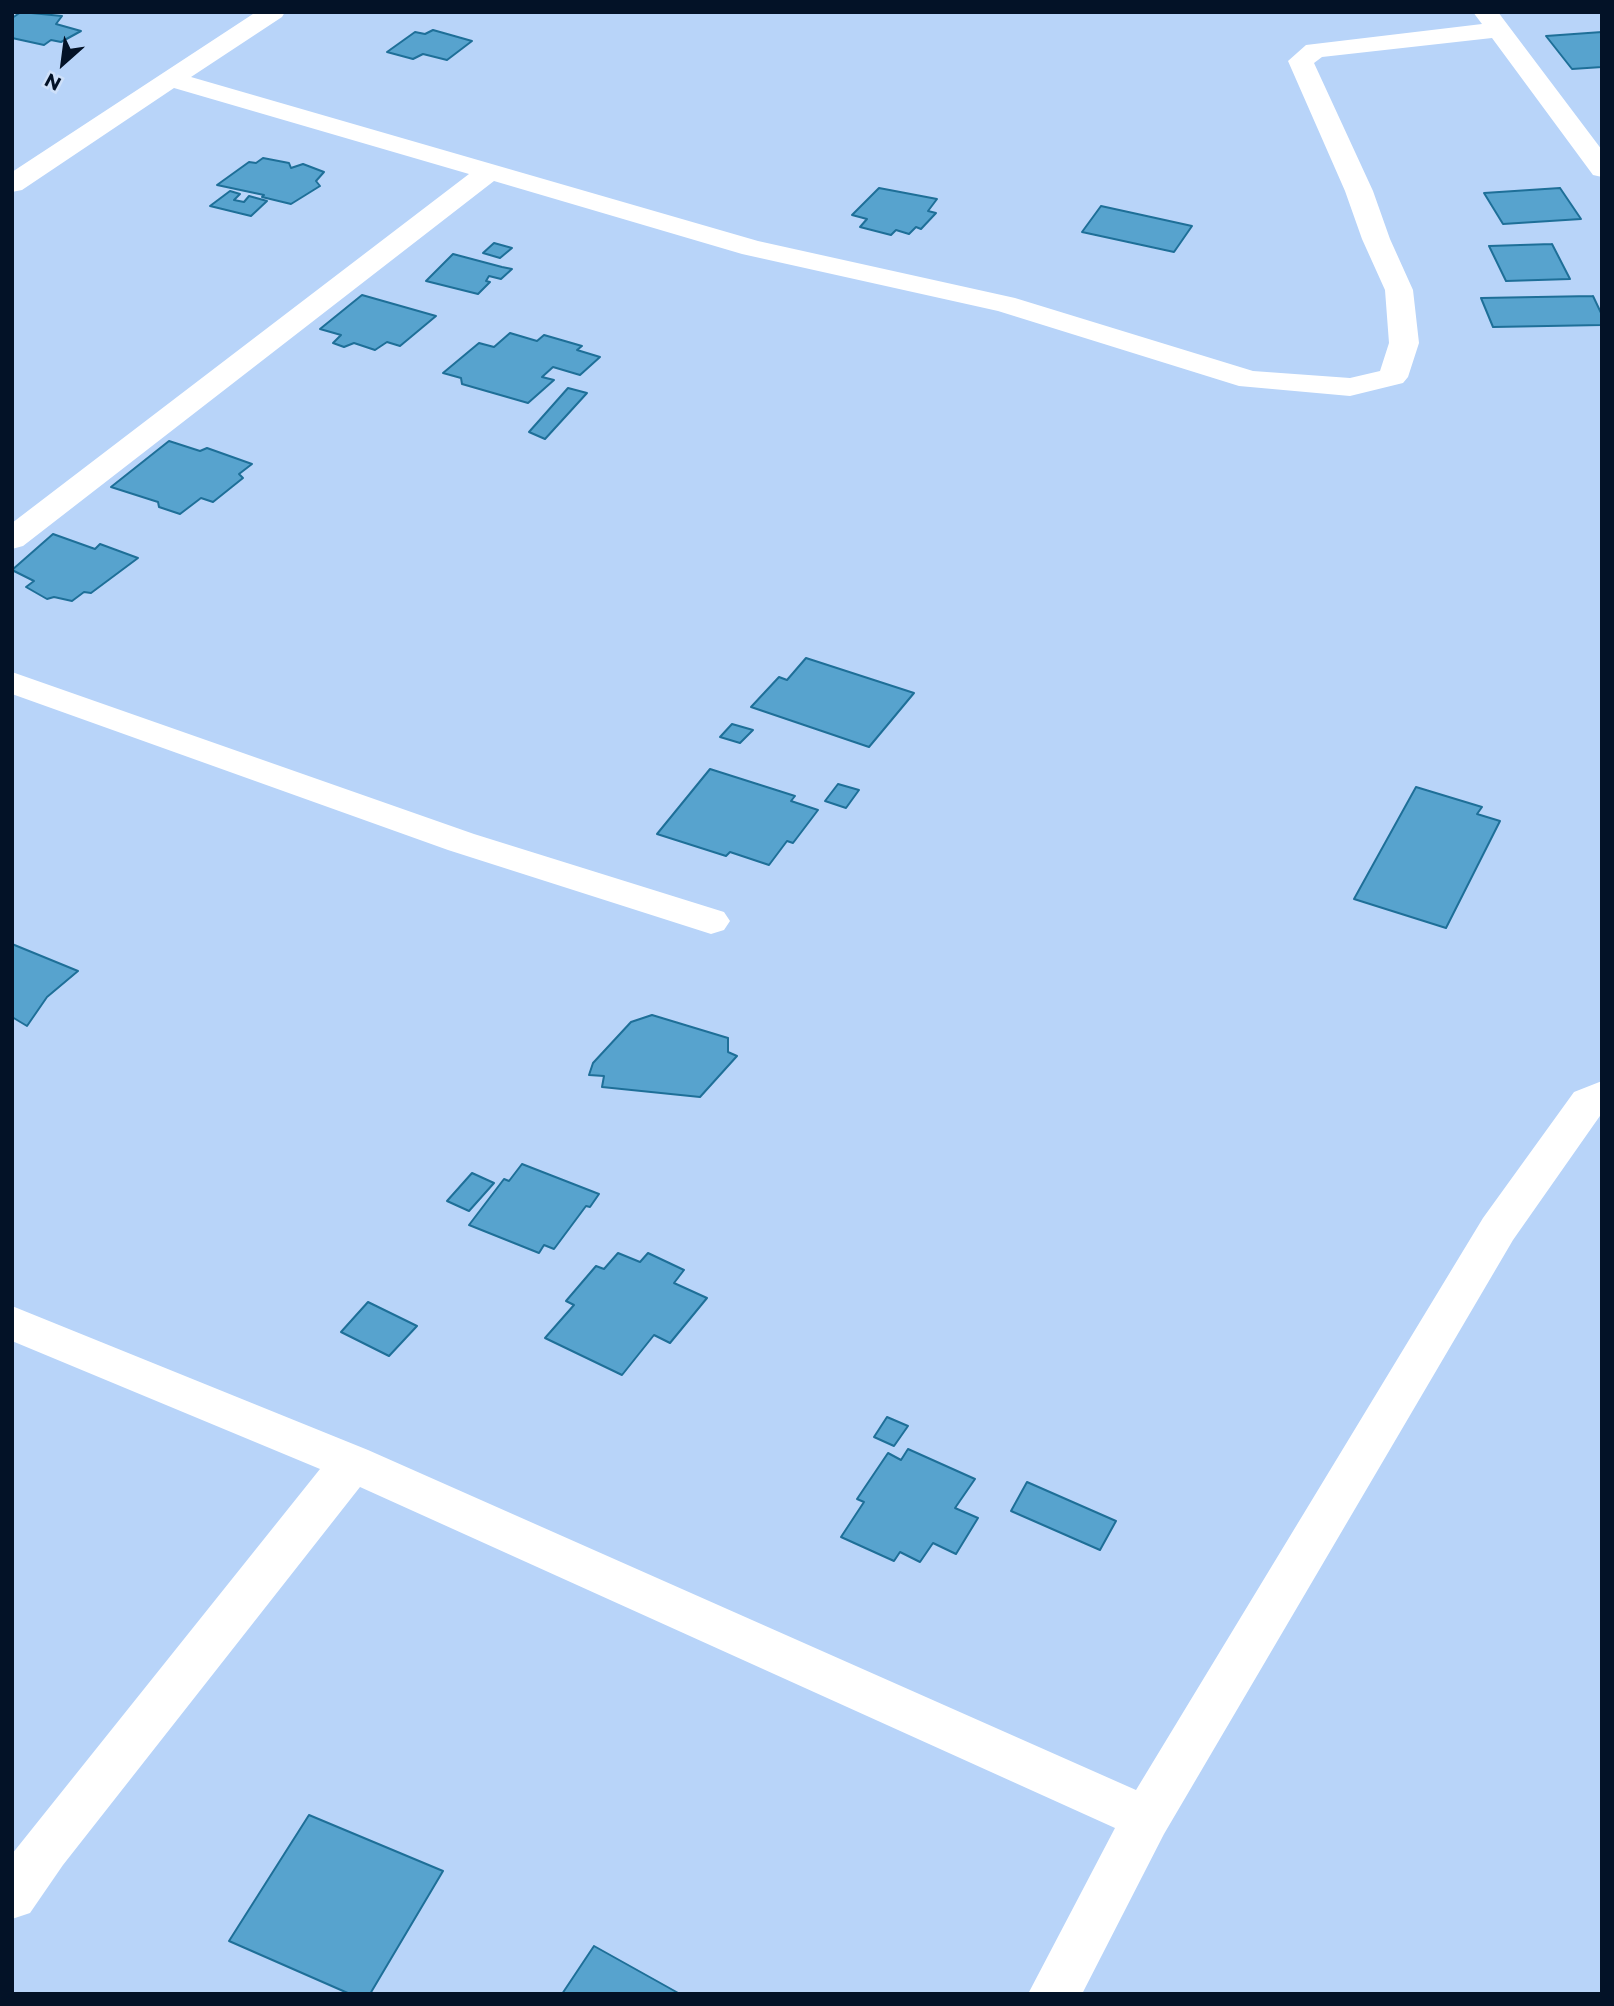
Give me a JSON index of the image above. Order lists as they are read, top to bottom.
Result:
{
  "north": "bottom left"
}
